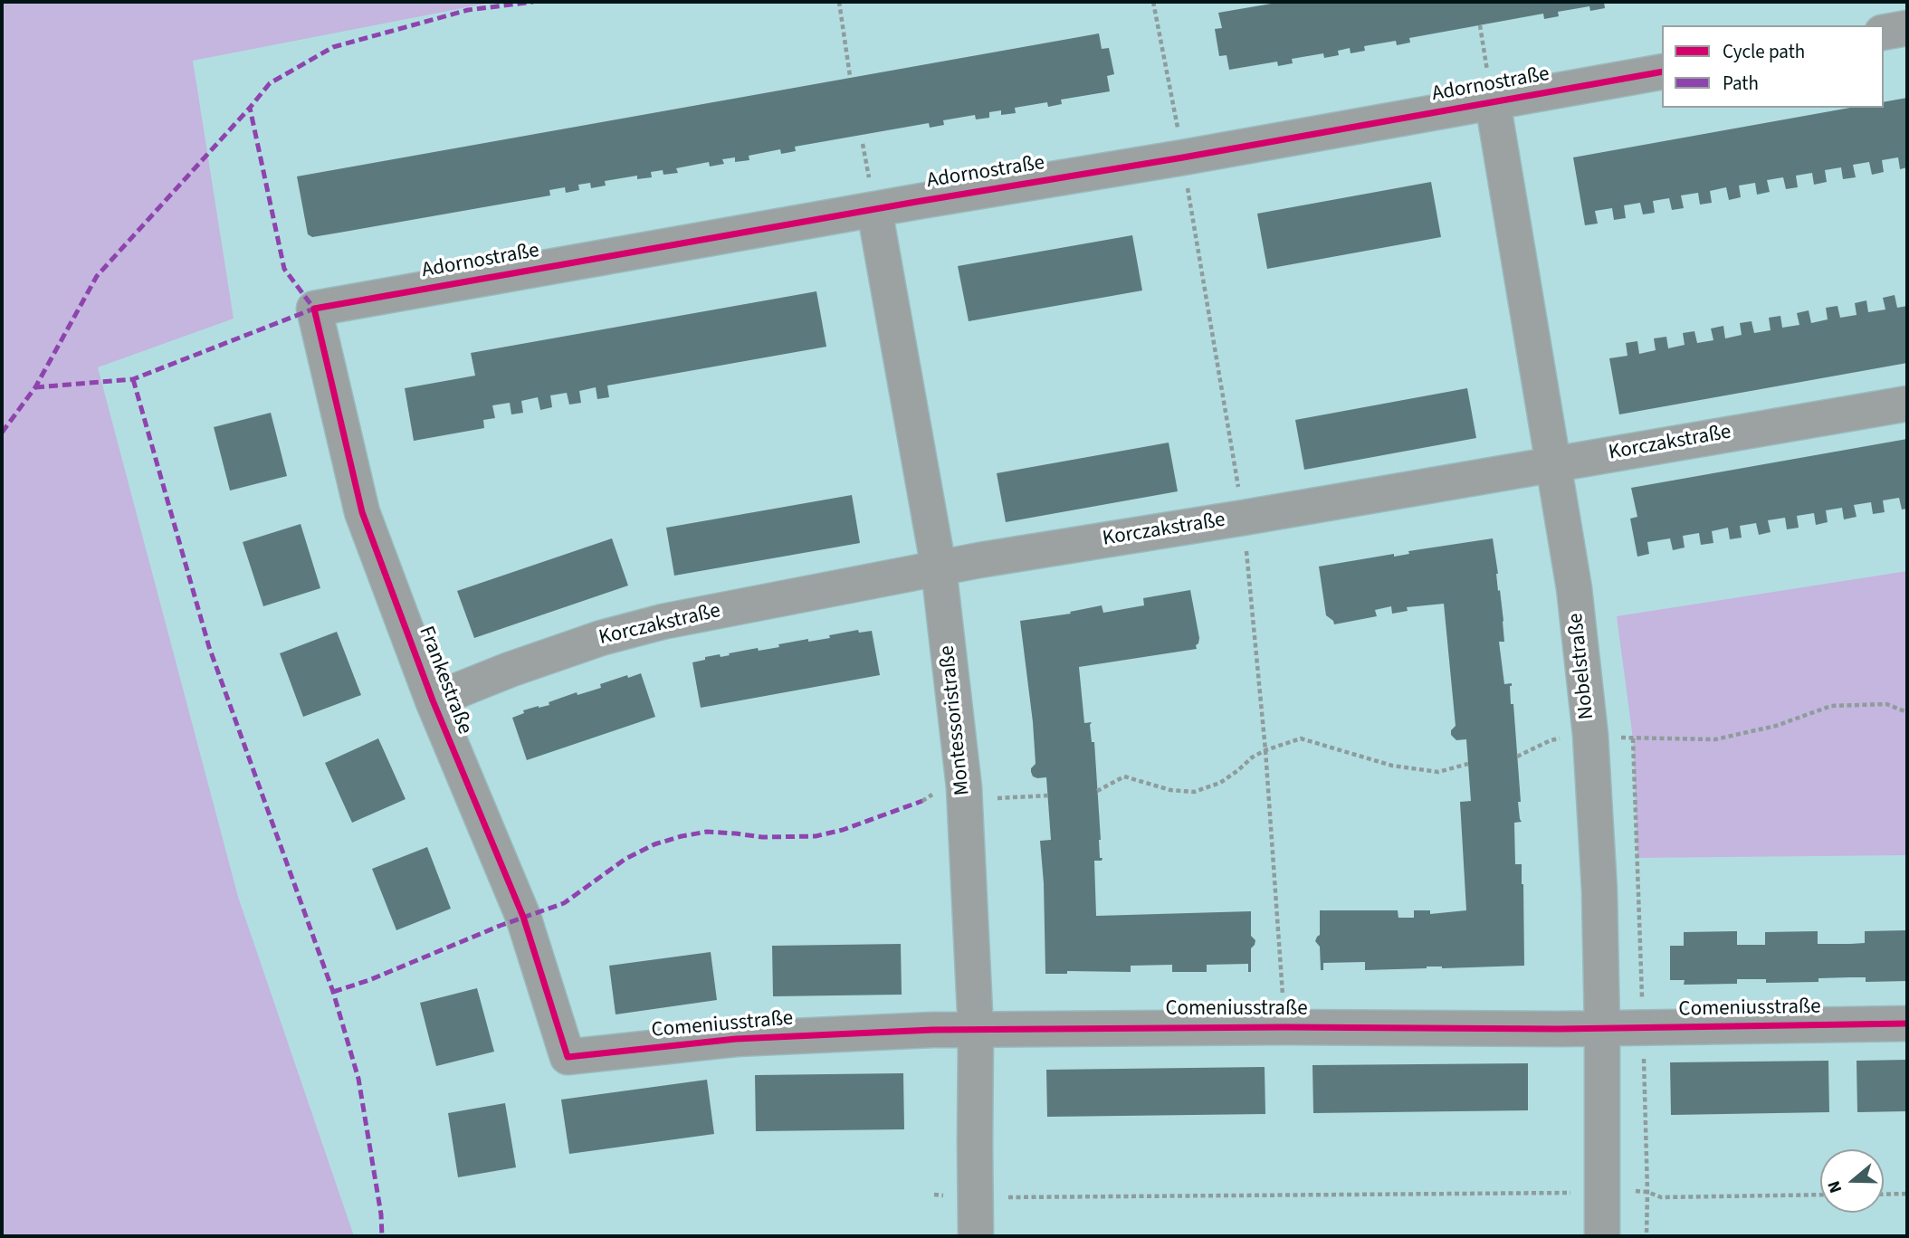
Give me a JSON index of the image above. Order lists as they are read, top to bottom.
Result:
{
  "streets": {
    "street": [
      "Adornostraße",
      "Korczakstraße",
      "Nobelstraße",
      "Frankestraße",
      "Montessoristraße",
      "Comeniusstraße"
    ]
  },
  "crossings": [
    ["Adornostraße", "Nobelstraße"],
    ["Adornostraße", "Frankestraße"],
    ["Adornostraße", "Montessoristraße"],
    ["Korczakstraße", "Nobelstraße"],
    ["Korczakstraße", "Frankestraße"],
    ["Korczakstraße", "Montessoristraße"],
    ["Nobelstraße", "Comeniusstraße"],
    ["Frankestraße", "Comeniusstraße"],
    ["Montessoristraße", "Comeniusstraße"]
  ],
  "legend": ["Cycle path", "Path"],
  "north": "left"
}
